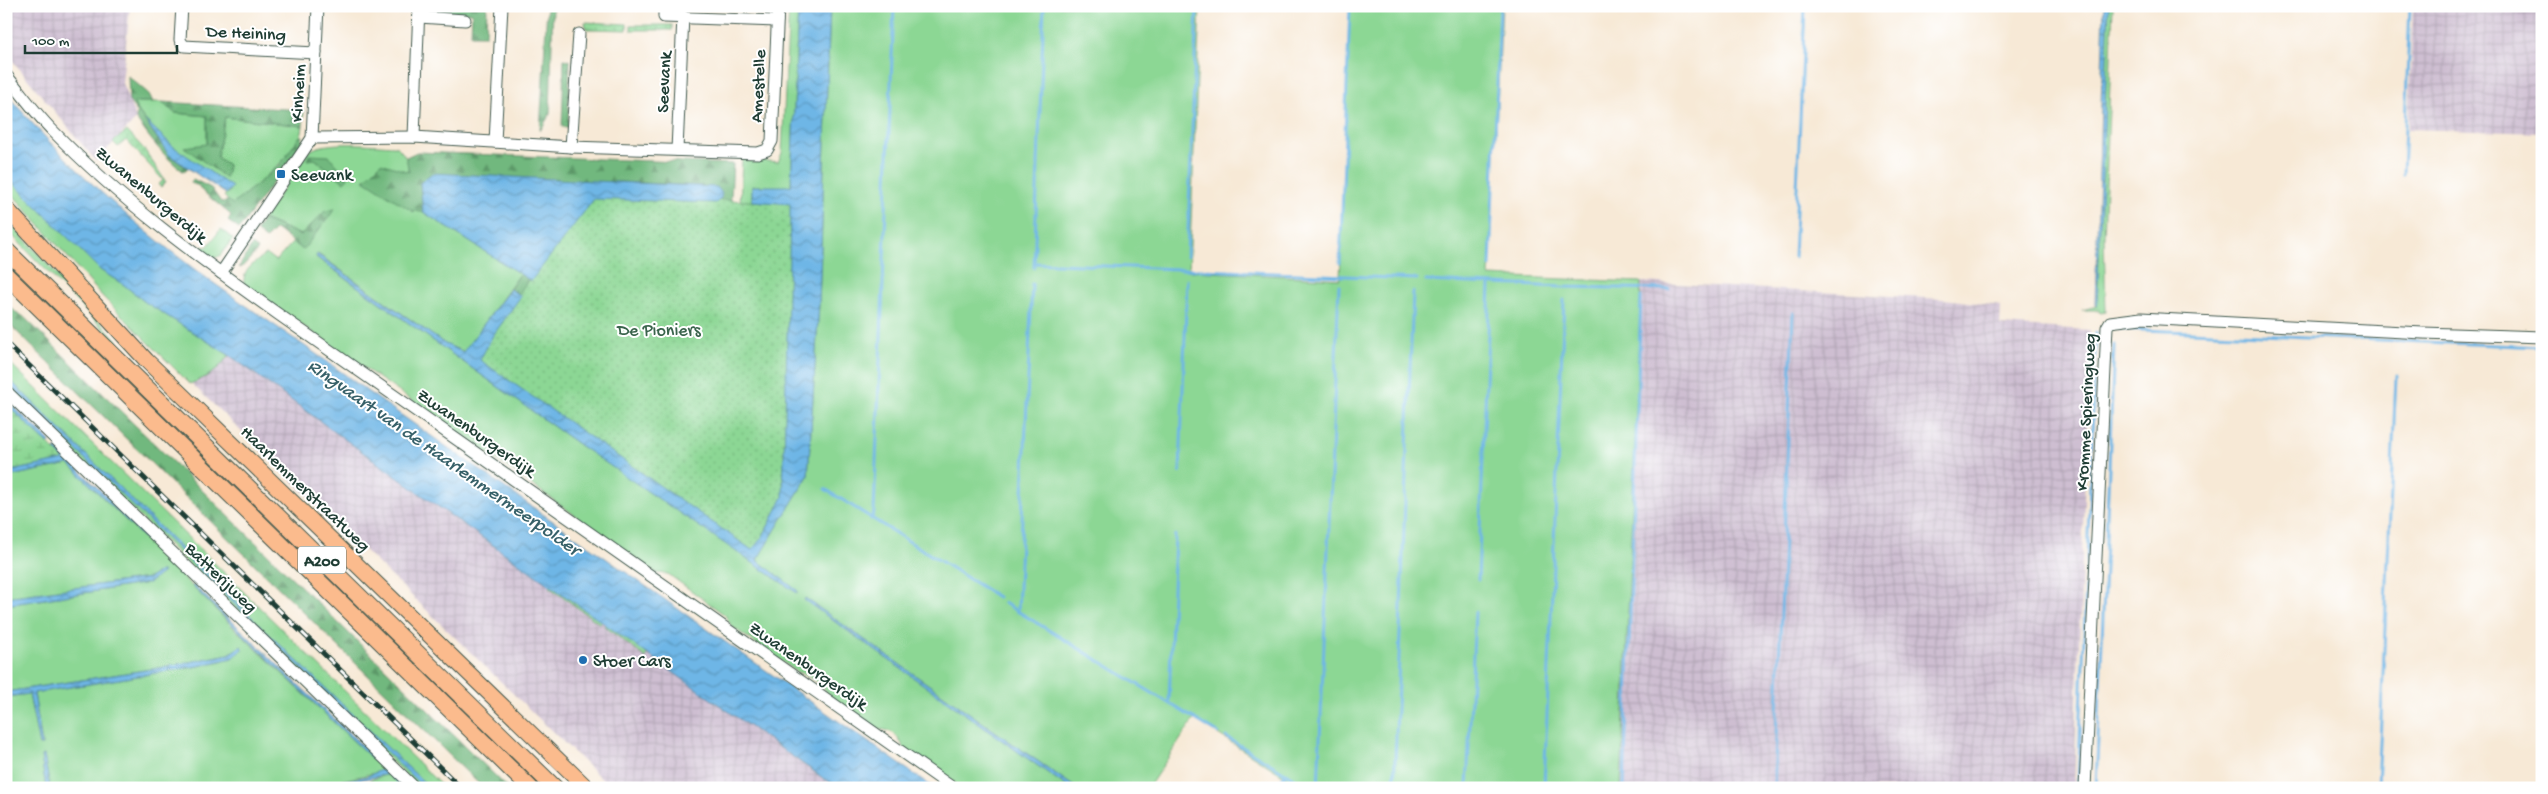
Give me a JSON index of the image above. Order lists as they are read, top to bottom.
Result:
{
  "streets": {
    "highway": ["A200"],
    "main road": ["Haarlemmerstraatweg"],
    "street": [
      "De Heining",
      "Seevank",
      "Amestelle",
      "Kinheim",
      "Zwanenburgerdijk",
      "Kromme Spieringweg",
      "Batterijweg"
    ]
  },
  "crossings": [
    ["De Heining", "Kinheim"],
    ["Seevank", "Amestelle"],
    ["Kinheim", "Zwanenburgerdijk"]
  ],
  "water": ["Ringvaart van de Haarlemmermeerpolder"],
  "parks": ["De Pioniers"],
  "places": {
    "transit": ["Seevank"],
    "other": ["Stoer Cars"]
  },
  "scale_bar": "100 m"
}
